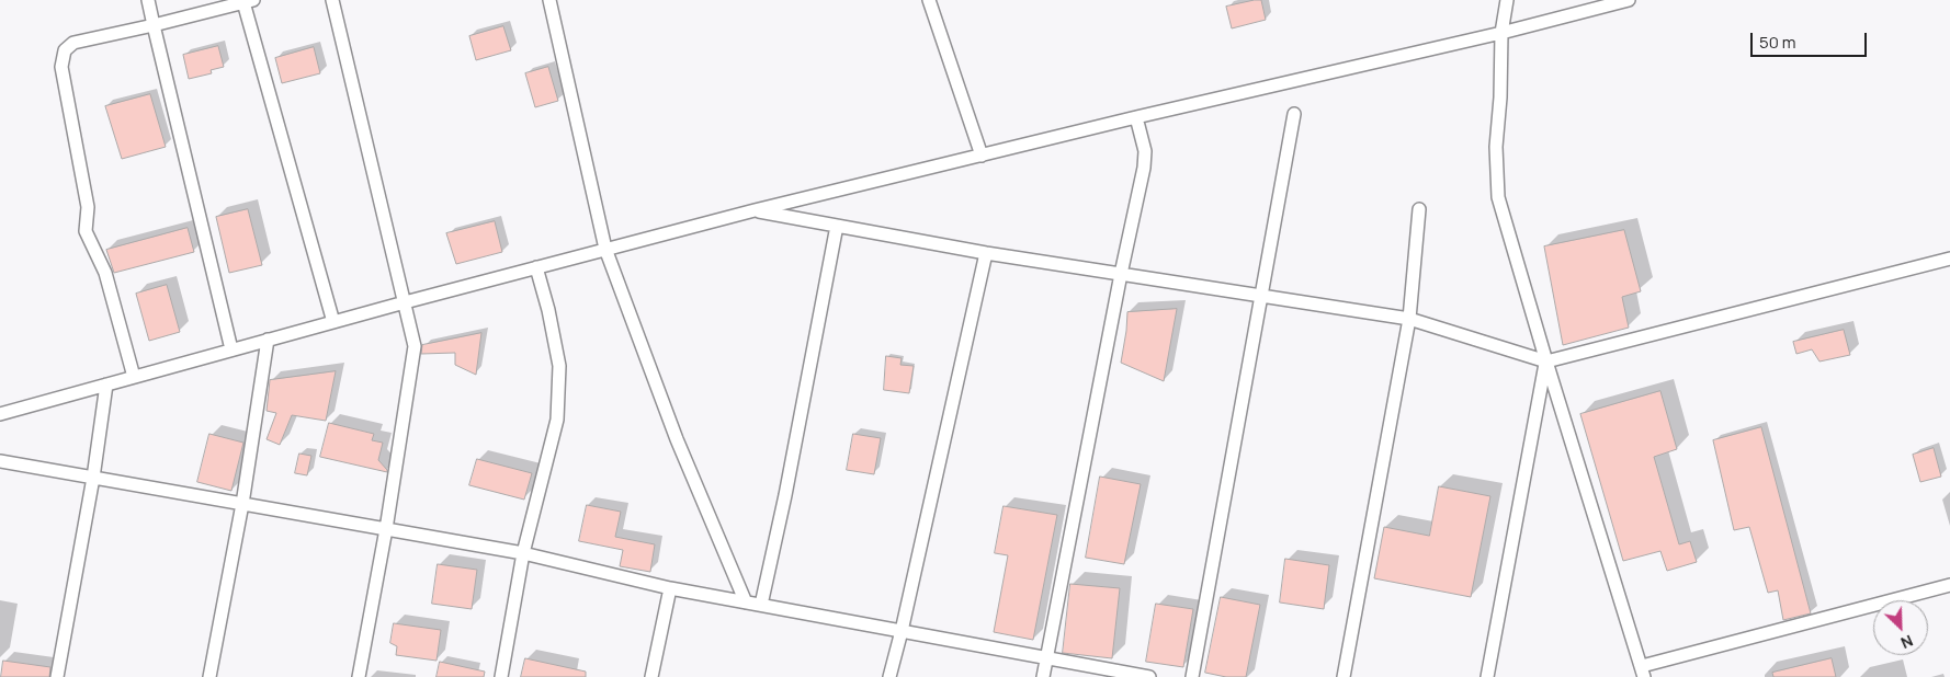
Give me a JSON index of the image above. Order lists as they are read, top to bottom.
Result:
{
  "scale_bar": "50 m",
  "north": "bottom right"
}
